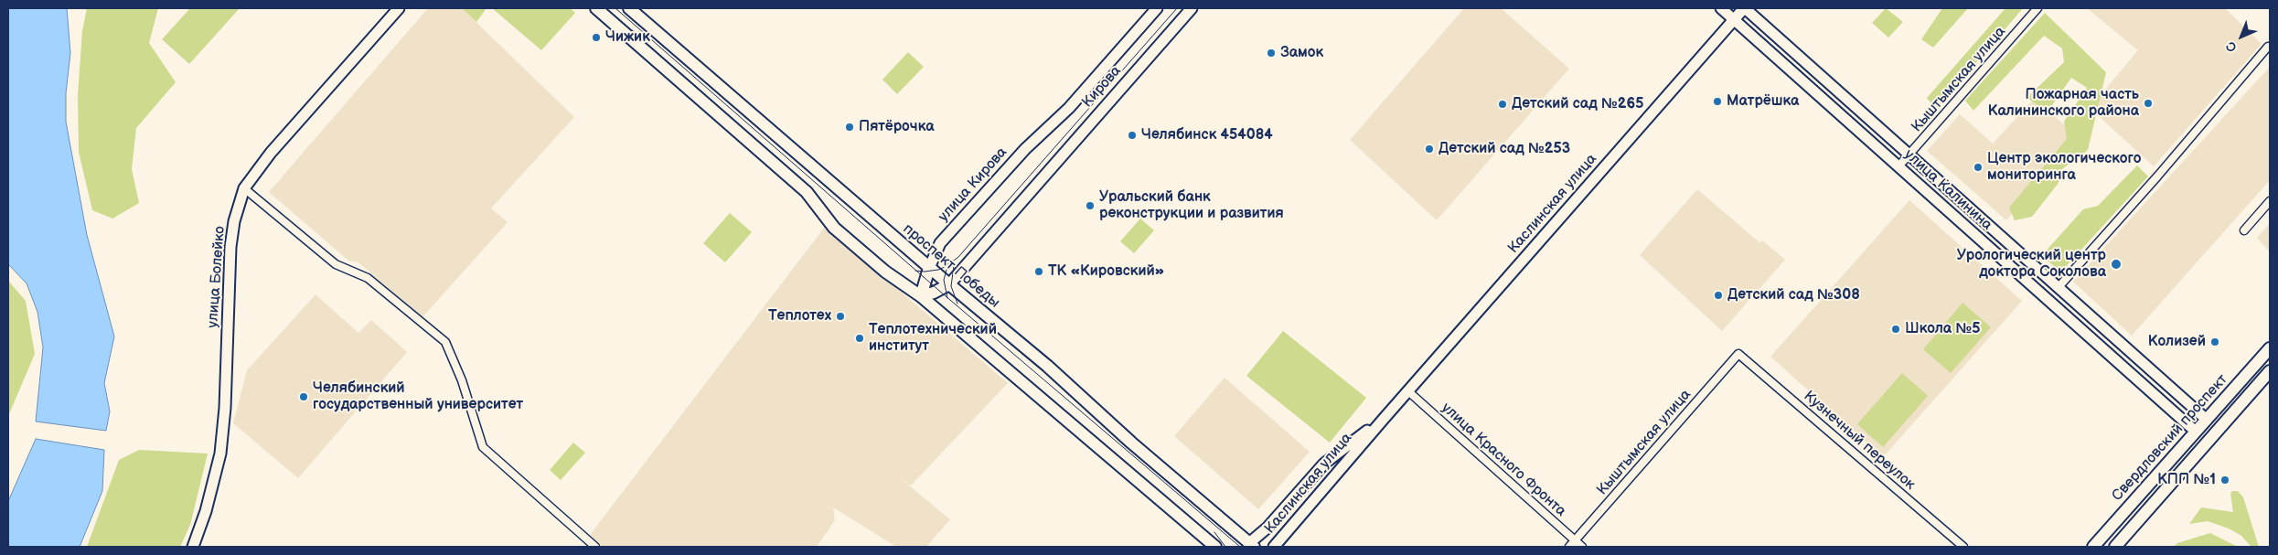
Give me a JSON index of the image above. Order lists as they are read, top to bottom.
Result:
{
  "streets": {
    "main road": [
      "Кирова",
      "улица Кирова",
      "улица Калинина",
      "Каслинская улица",
      "проспект Победы",
      "улица Болейко",
      "Свердловский проспект"
    ],
    "street": ["Кыштымская улица", "Кузнечный переулок", "улица Красного Фронта"]
  },
  "crossings": [
    ["Кыштымская улица", "улица Калинина"],
    ["Кыштымская улица", "Кузнечный переулок"],
    ["Кыштымская улица", "улица Красного Фронта"],
    ["Кирова", "проспект Победы"],
    ["улица Кирова", "проспект Победы"],
    ["улица Калинина", "Каслинская улица"],
    ["улица Калинина", "Свердловский проспект"],
    ["Каслинская улица", "проспект Победы"],
    ["Каслинская улица", "улица Красного Фронта"]
  ],
  "places": [
    "Чижик",
    "Замок",
    "Матрёшка",
    "Пожарная часть Калининского района",
    "Детский сад №265",
    "Пятёрочка",
    "Челябинск 454084",
    "Детский сад №253",
    "Центр экологического мониторинга",
    "Уральский банк реконструкции и развития",
    "Урологический центр доктора Соколова",
    "ТК «Кировский»",
    "Детский сад №308",
    "Теплотех",
    "Школа №5",
    "Теплотехнический институт",
    "Колизей",
    "Челябинский государственный университет",
    "КПП №1"
  ],
  "north": "bottom left"
}
